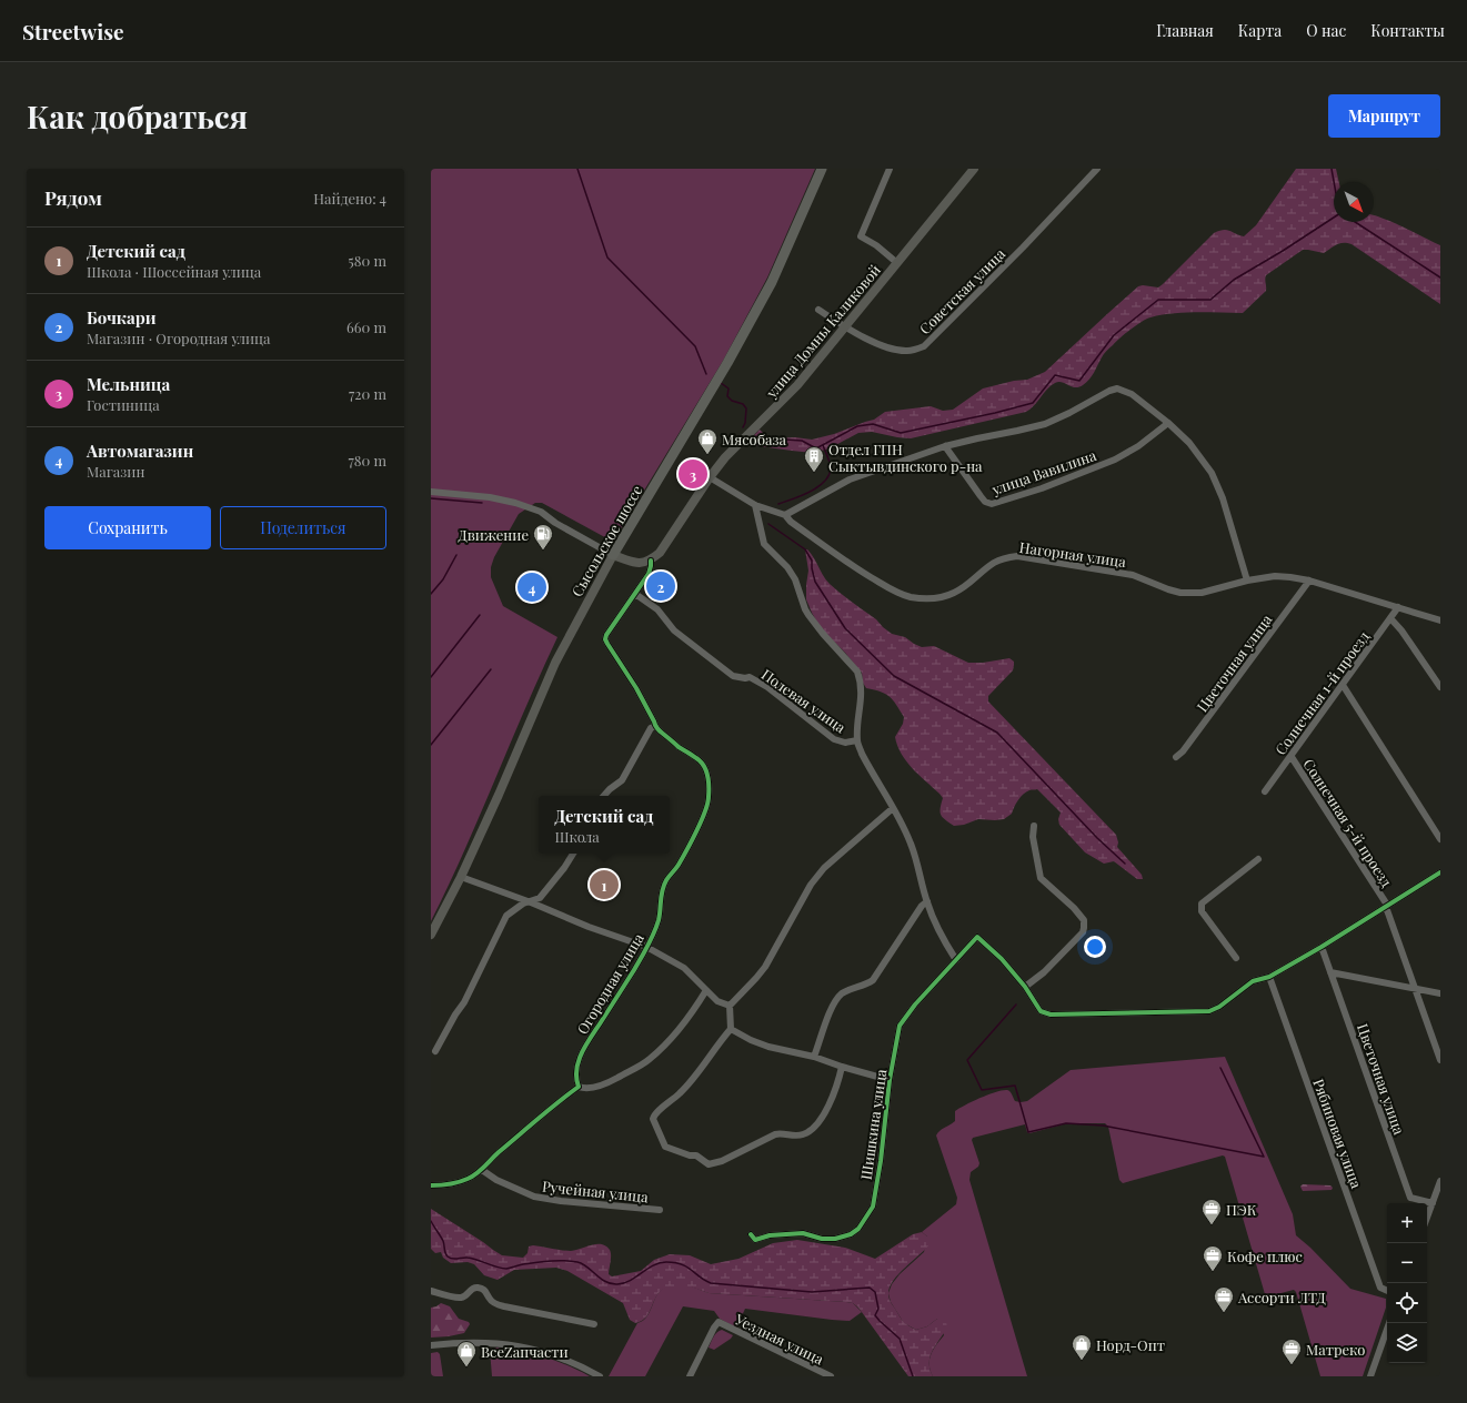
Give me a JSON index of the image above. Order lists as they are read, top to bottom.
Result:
{
  "streets": {
    "highway": ["Сысольское шоссе"],
    "main road": ["улица Домны Каликовой"],
    "street": [
      "Советская улица",
      "улица Вавилина",
      "Нагорная улица",
      "Цветочная улица",
      "Солнечная 1-й проезд",
      "Полевая улица",
      "Солнечная 5-й проезд",
      "Огородная улица",
      "Шишкина улица",
      "Рябиновая улица",
      "Ручейная улица",
      "Уездная улица"
    ]
  },
  "crossings": [
    ["Советская улица", "улица Домны Каликовой"],
    ["улица Домны Каликовой", "Нагорная улица"],
    ["улица Домны Каликовой", "Огородная улица"],
    ["Нагорная улица", "Цветочная улица"],
    ["Нагорная улица", "Солнечная 1-й проезд"],
    ["Нагорная улица", "Полевая улица"],
    ["Цветочная улица", "Шишкина улица"],
    ["Солнечная 1-й проезд", "Солнечная 5-й проезд"],
    ["Полевая улица", "Огородная улица"],
    ["Полевая улица", "Шишкина улица"],
    ["Солнечная 5-й проезд", "Шишкина улица"],
    ["Шишкина улица", "Рябиновая улица"]
  ],
  "places": {
    "shop": ["Мясобаза", "Норд-Опт", "ВсеZапчасти"],
    "building": ["Отдел ГПН Сыктывдинского р-на"],
    "fuel station": ["Движение"],
    "office": [
      "ПЭК",
      "Кофе плюс",
      "Ассорти ЛТД",
      "Матреко"
    ]
  },
  "north": "bottom right",
  "page": {
    "header": "Streetwise",
    "nav": [
      "Главная",
      "Карта",
      "О нас",
      "Контакты"
    ],
    "buttons": [
      "Маршрут",
      ["Сохранить", "Поделиться"]
    ],
    "title": "Как добраться",
    "heading": ["Рядом", "Найдено: 4"],
    "list": [
      {
        "mark": "1",
        "name": "Детский сад",
        "note": "Школа · Шоссейная улица",
        "value": "580 m"
      },
      {
        "mark": "2",
        "name": "Бочкари",
        "note": "Магазин · Огородная улица",
        "value": "660 m"
      },
      {
        "mark": "3",
        "name": "Мельница",
        "note": "Гостиница",
        "value": "720 m"
      },
      {
        "mark": "4",
        "name": "Автомагазин",
        "note": "Магазин",
        "value": "780 m"
      }
    ],
    "pins": [
      "3",
      "2",
      "4",
      "1"
    ],
    "popup": ["Детский сад", "Школа"],
    "map_buttons": ["+", "−"]
  }
}
